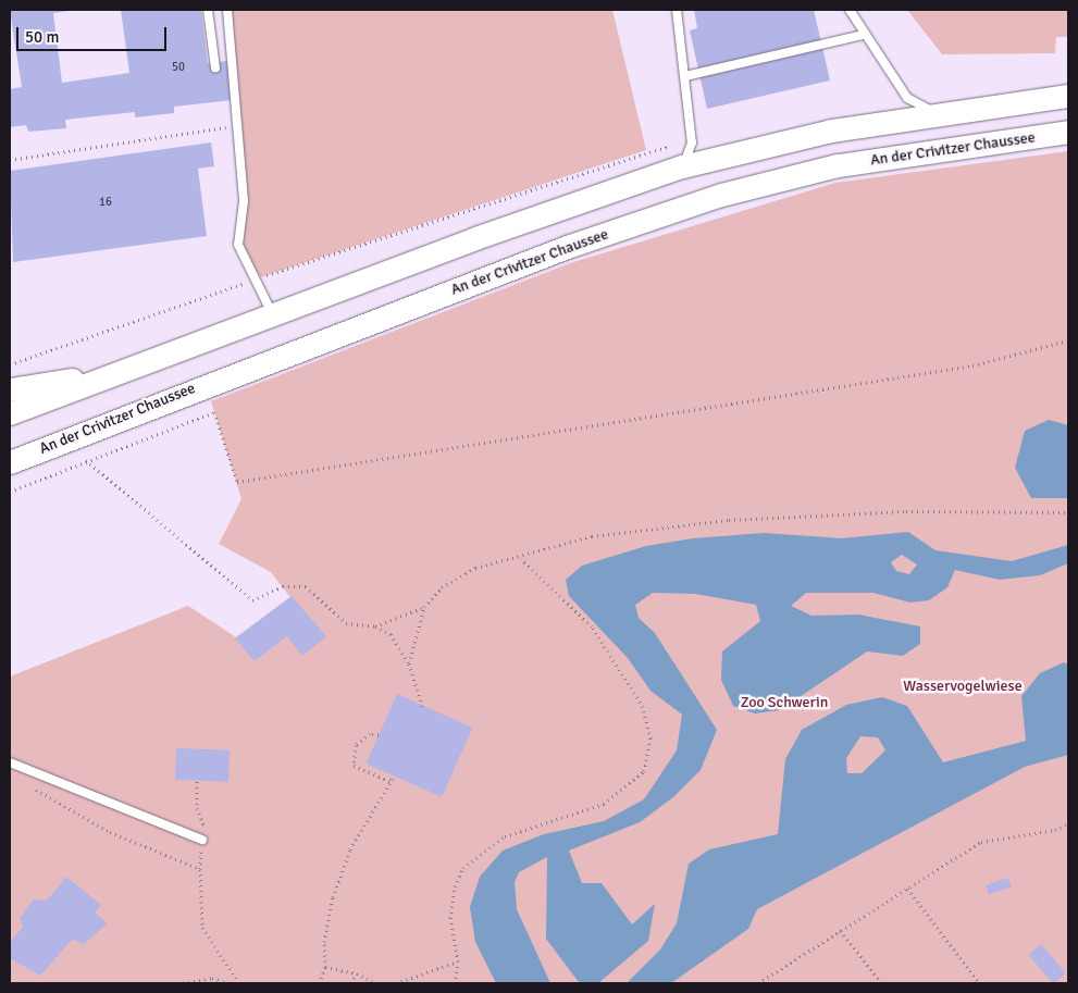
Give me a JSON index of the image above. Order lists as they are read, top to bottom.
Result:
{
  "streets": {
    "street": ["An der Crivitzer Chaussee"]
  },
  "parks": ["Wasservogelwiese", "Zoo Schwerin"],
  "house_numbers": ["50", "16"],
  "scale_bar": "50 m"
}
